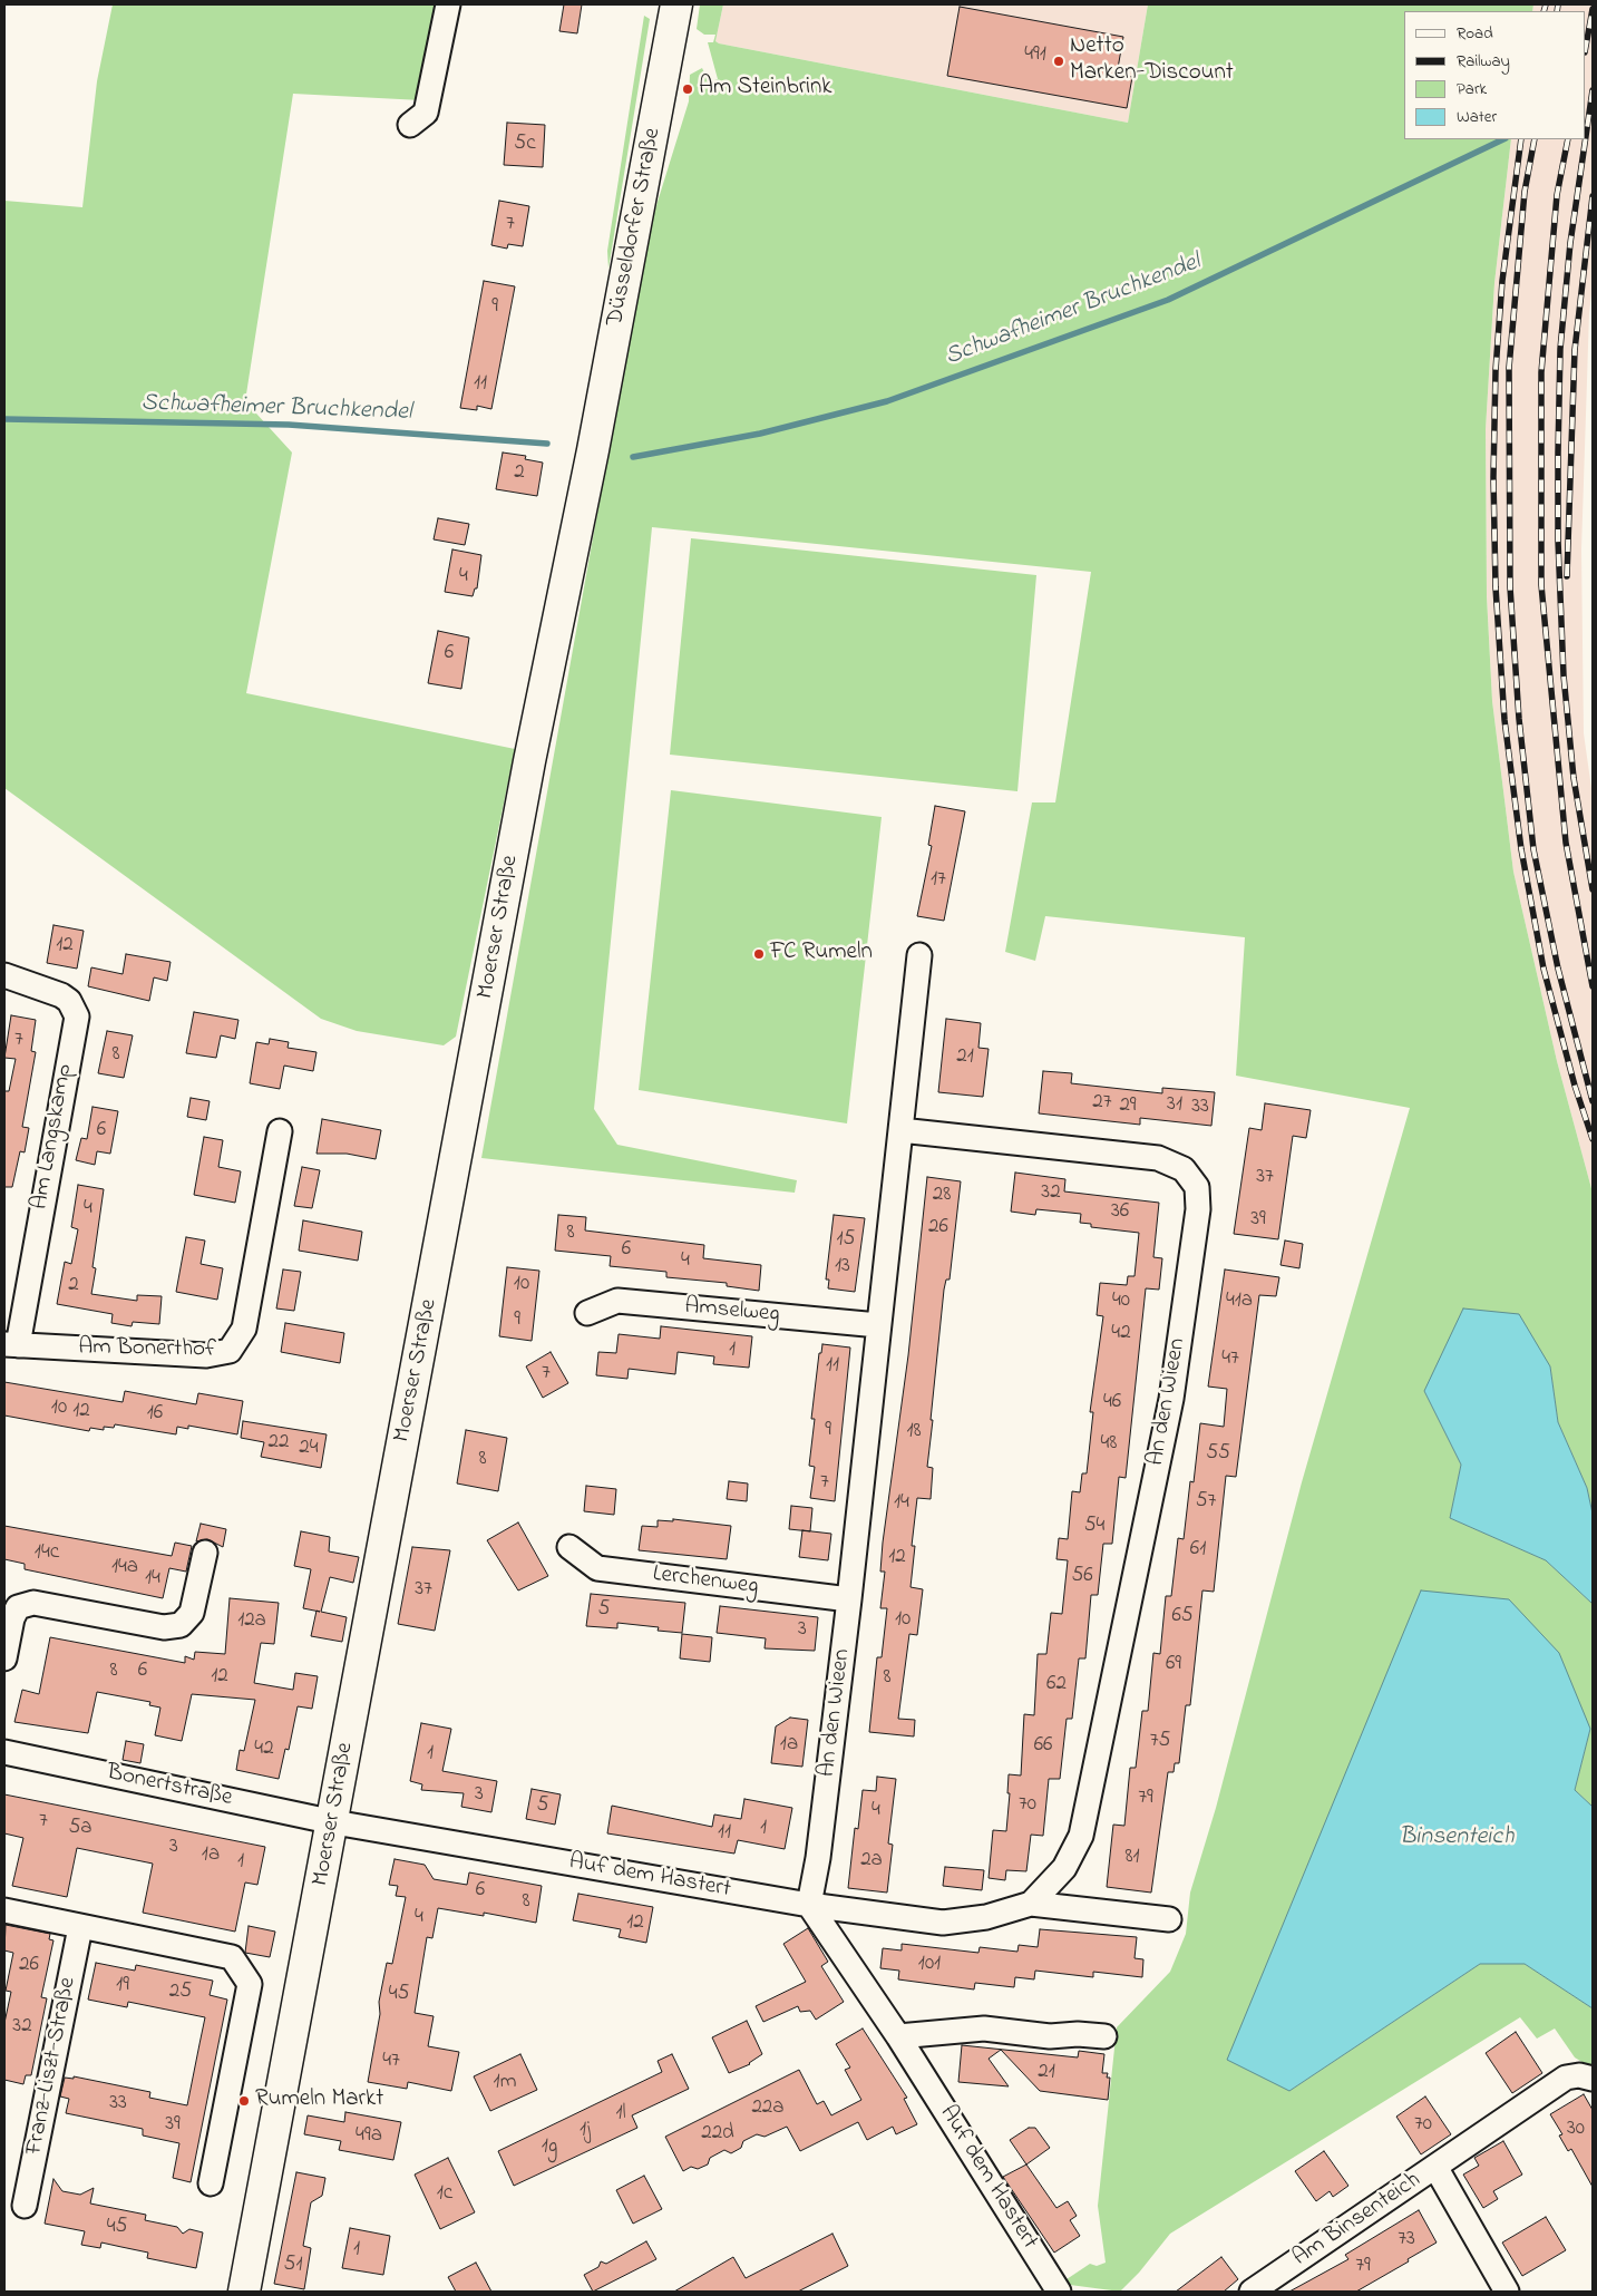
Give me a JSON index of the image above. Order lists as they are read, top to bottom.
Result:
{
  "streets": {
    "main road": ["Düsseldorfer Straße", "Moerser Straße"],
    "street": [
      "Am Langskamp",
      "Amselweg",
      "Am Bonerthof",
      "An den Wieen",
      "Lerchenweg",
      "Bonertstraße",
      "Auf dem Hastert",
      "Franz-Liszt-Straße",
      "Am Binsenteich"
    ]
  },
  "crossings": [
    ["Düsseldorfer Straße", "Moerser Straße"],
    ["Moerser Straße", "Bonertstraße"],
    ["Moerser Straße", "Auf dem Hastert"],
    ["Am Langskamp", "Am Bonerthof"],
    ["Amselweg", "An den Wieen"],
    ["An den Wieen", "Lerchenweg"],
    ["An den Wieen", "Auf dem Hastert"],
    ["Bonertstraße", "Auf dem Hastert"]
  ],
  "water": ["Schwafheimer Bruchkendel", "Binsenteich"],
  "places": [
    "Netto Marken-Discount",
    "Am Steinbrink",
    "FC Rumeln",
    "Rumeln Markt"
  ],
  "house_numbers": [
    "491",
    "5c",
    "7",
    "9",
    "11",
    "2",
    "4",
    "6",
    "17",
    "12",
    "7",
    "8",
    "21",
    "27",
    "31",
    "29",
    "33",
    "6",
    "37",
    "32",
    "28",
    "4",
    "36",
    "39",
    "26",
    "8",
    "15",
    "6",
    "4",
    "13",
    "10",
    "2",
    "40",
    "41a",
    "9",
    "42",
    "1",
    "47",
    "11",
    "7",
    "46",
    "10",
    "12",
    "16",
    "9",
    "18",
    "22",
    "48",
    "24",
    "55",
    "8",
    "7",
    "57",
    "14",
    "54",
    "61",
    "14c",
    "12",
    "14a",
    "56",
    "14",
    "37",
    "5",
    "65",
    "10",
    "12a",
    "3",
    "69",
    "8",
    "6",
    "12",
    "8",
    "62",
    "75",
    "1a",
    "66",
    "42",
    "1",
    "3",
    "79",
    "70",
    "5",
    "4",
    "7",
    "5a",
    "1",
    "11",
    "3",
    "1a",
    "81",
    "2a",
    "1",
    "6",
    "8",
    "4",
    "12",
    "101",
    "26",
    "19",
    "25",
    "45",
    "32",
    "47",
    "21",
    "1m",
    "33",
    "22a",
    "1l",
    "39",
    "70",
    "30",
    "1j",
    "22d",
    "49a",
    "1g",
    "1c",
    "45",
    "73",
    "1",
    "51",
    "79"
  ],
  "legend": [
    "Road",
    "Railway",
    "Park",
    "Water"
  ]
}
